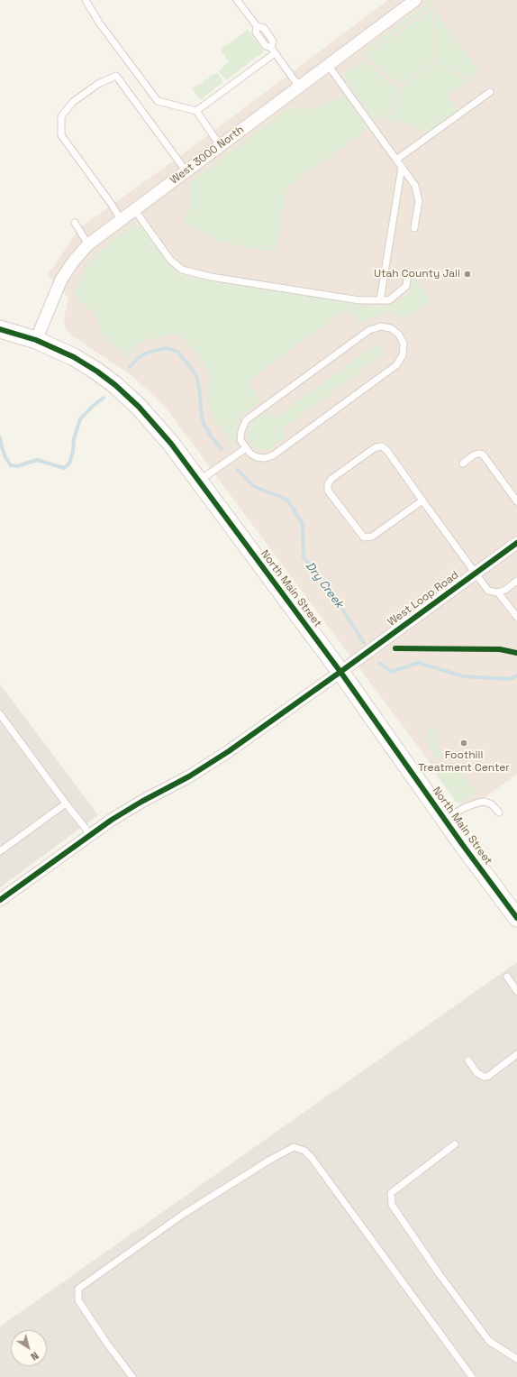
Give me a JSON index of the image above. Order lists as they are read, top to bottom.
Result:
{
  "streets": {
    "street": ["West 3000 North", "North Main Street", "West Loop Road"]
  },
  "crossings": [
    ["West 3000 North", "North Main Street"],
    ["North Main Street", "West Loop Road"]
  ],
  "water": ["Dry Creek"],
  "places": ["Utah County Jail", "Foothill Treatment Center"],
  "north": "bottom right"
}
